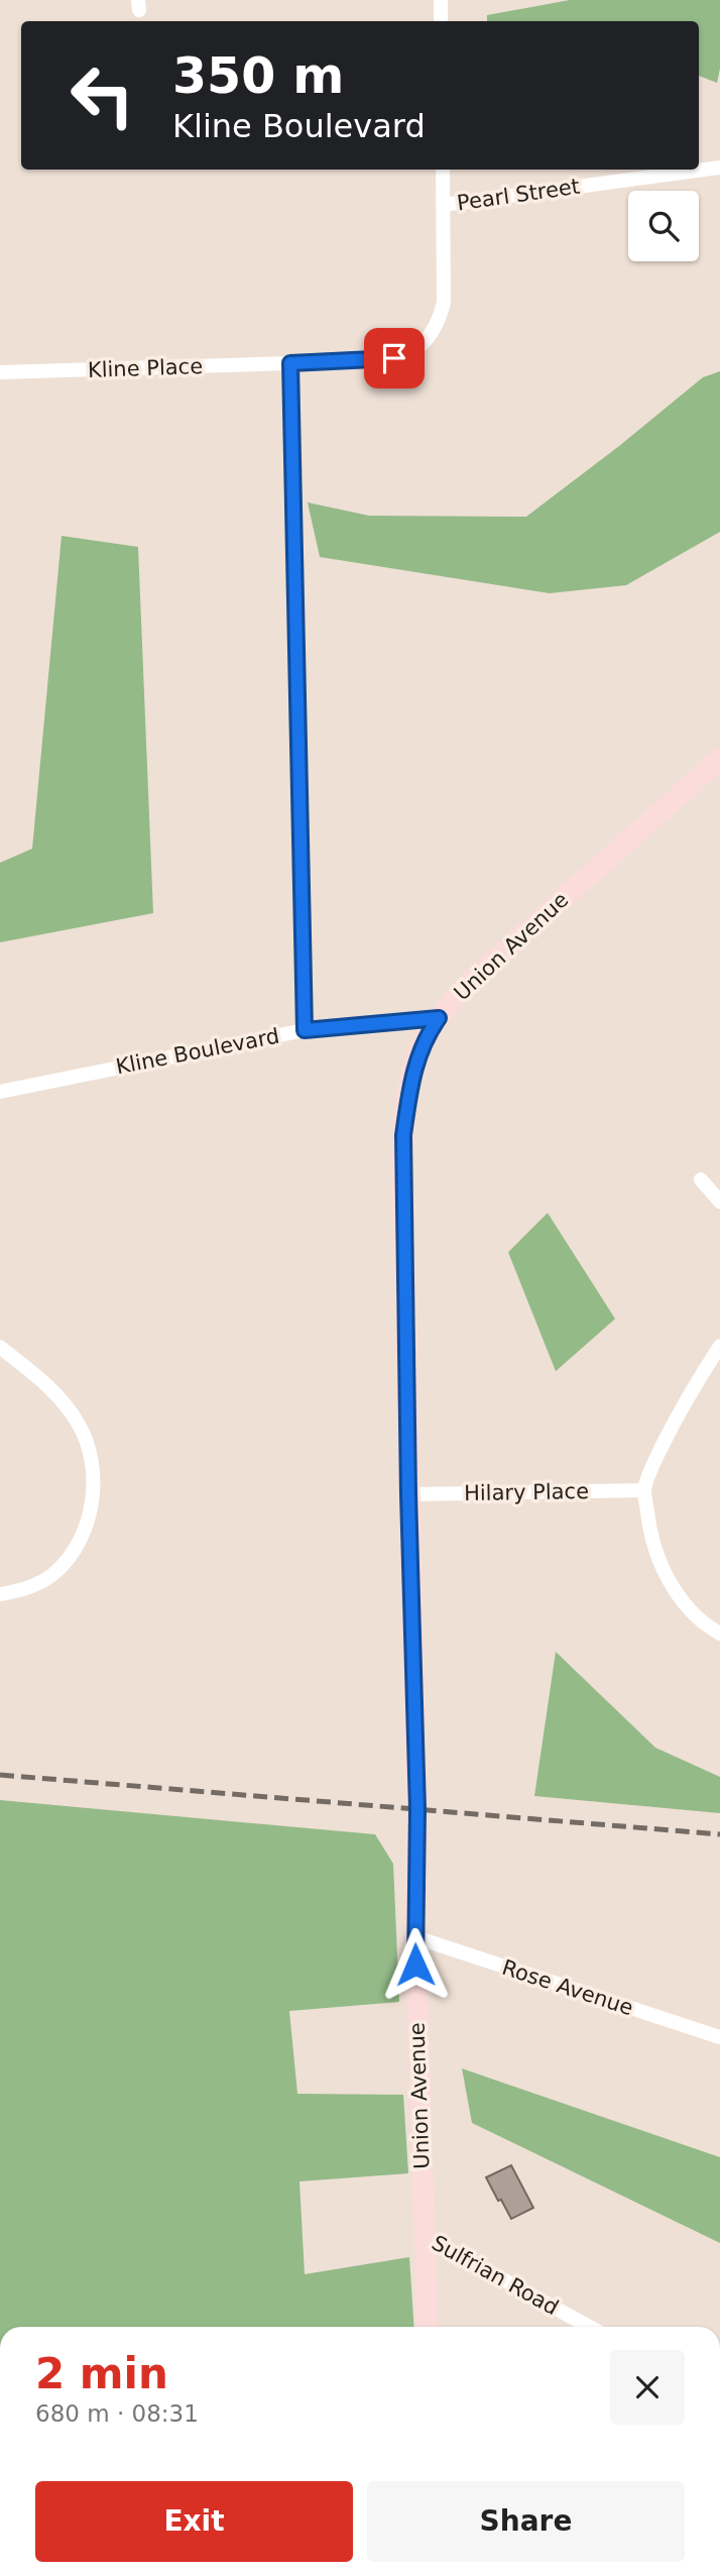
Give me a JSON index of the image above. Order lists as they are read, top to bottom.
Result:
{
  "streets": {
    "main road": ["Union Avenue"],
    "street": [
      "Pearl Street",
      "Kline Place",
      "Kline Boulevard",
      "Hilary Place",
      "Rose Avenue",
      "Sulfrian Road"
    ]
  },
  "crossings": [
    ["Pearl Street", "Kline Place"],
    ["Union Avenue", "Kline Boulevard"],
    ["Union Avenue", "Hilary Place"],
    ["Union Avenue", "Rose Avenue"],
    ["Union Avenue", "Sulfrian Road"]
  ],
  "page": {
    "turn": ["350 m", "Kline Boulevard"],
    "heading": ["2 min", "680 m · 08:31"],
    "buttons": ["Exit", "Share"]
  }
}
